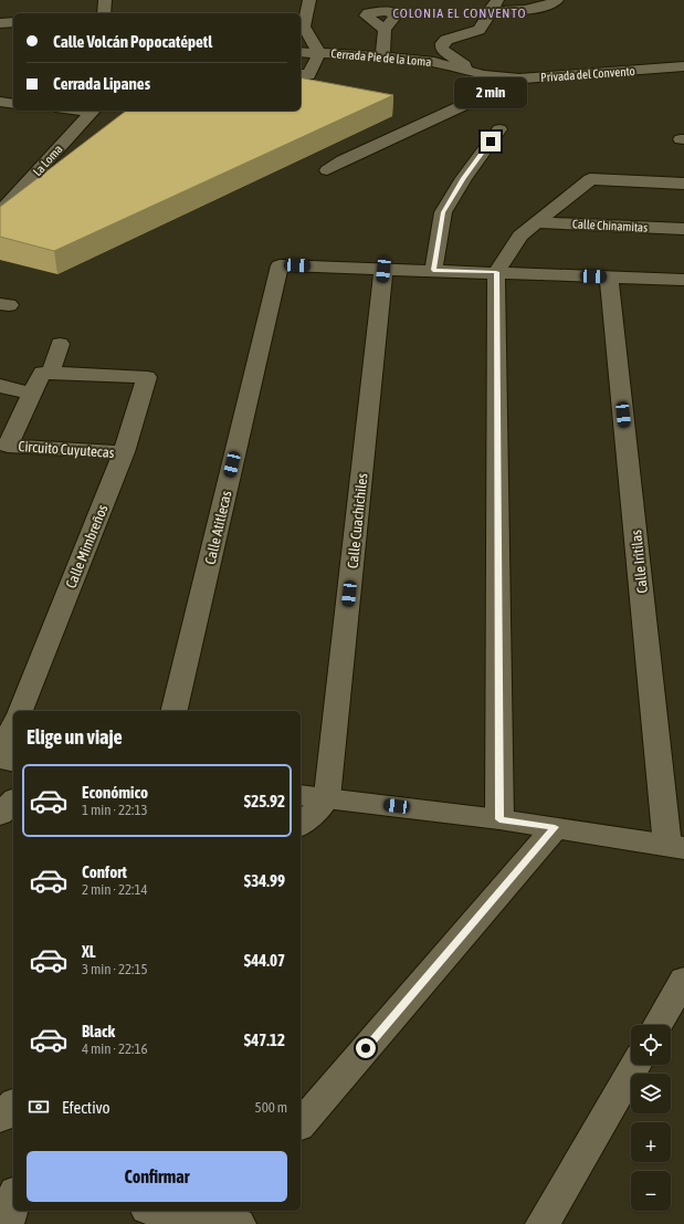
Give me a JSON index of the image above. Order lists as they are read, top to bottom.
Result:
{
  "streets": {
    "street": [
      "Cerrada Pie de la Loma",
      "Privada del Convento",
      "La Loma",
      "Calle Chinamitas",
      "Circuito Cuyutecas",
      "Calle Cuachichiles",
      "Calle Atitlecas",
      "Calle Mimbreños",
      "Calle Iritilas"
    ]
  },
  "crossings": [
    ["Cerrada Pie de la Loma", "Privada del Convento"],
    ["Circuito Cuyutecas", "Calle Mimbreños"],
    ["Calle Cuachichiles", "Calle Atitlecas"]
  ],
  "districts": ["COLONIA EL CONVENTO"],
  "page": {
    "banner": ["Calle Volcán Popocatépetl", "Cerrada Lipanes"],
    "bubble": "2 min",
    "heading": "Elige un viaje",
    "list": [
      {
        "name": "Económico",
        "note": "1 min · 22:13",
        "value": "$25.92"
      },
      {
        "name": "Confort",
        "note": "2 min · 22:14",
        "value": "$34.99"
      },
      {
        "name": "XL",
        "note": "3 min · 22:15",
        "value": "$44.07"
      },
      {
        "name": "Black",
        "note": "4 min · 22:16",
        "value": "$47.12"
      }
    ],
    "map_buttons": ["+", "−"],
    "pay": ["Efectivo", "500 m"],
    "buttons": "Confirmar"
  }
}
